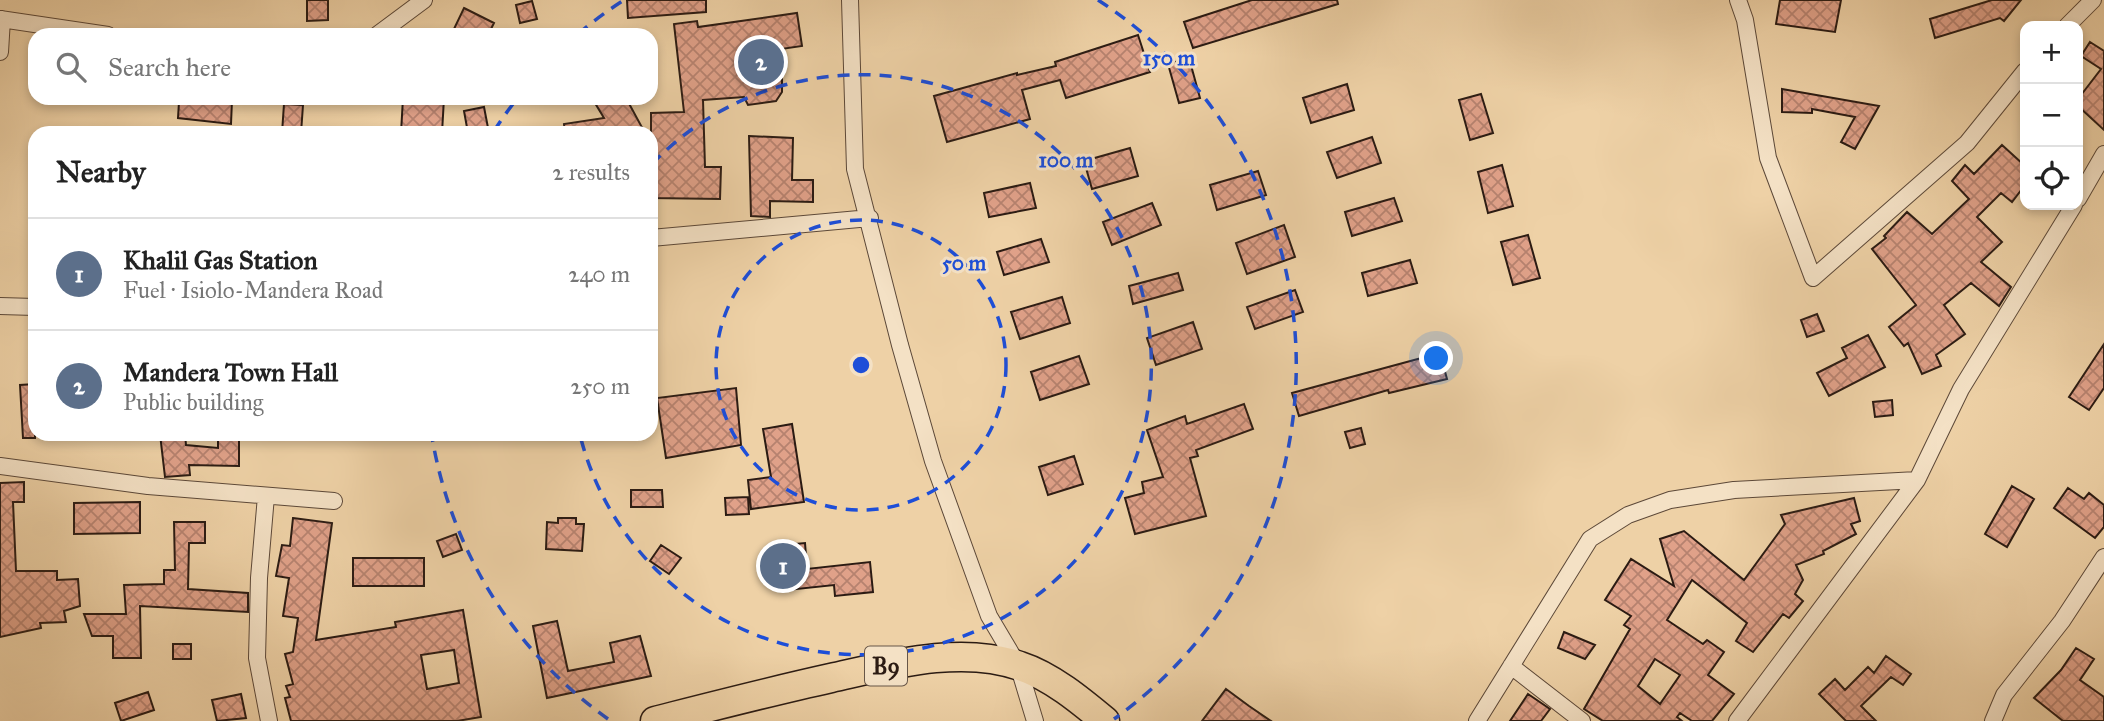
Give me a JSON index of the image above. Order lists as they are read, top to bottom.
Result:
{
  "streets": {
    "highway": ["B9"]
  },
  "page": {
    "map_buttons": ["+", "−"],
    "search": "Search here",
    "pins": ["2", "1"],
    "heading": ["Nearby", "2 results"],
    "list": [
      {
        "mark": "1",
        "name": "Khalil Gas Station",
        "note": "Fuel · Isiolo-Mandera Road",
        "value": "240 m"
      },
      {
        "mark": "2",
        "name": "Mandera Town Hall",
        "note": "Public building",
        "value": "250 m"
      }
    ]
  },
  "rings": ["150 m", "100 m", "50 m"]
}
